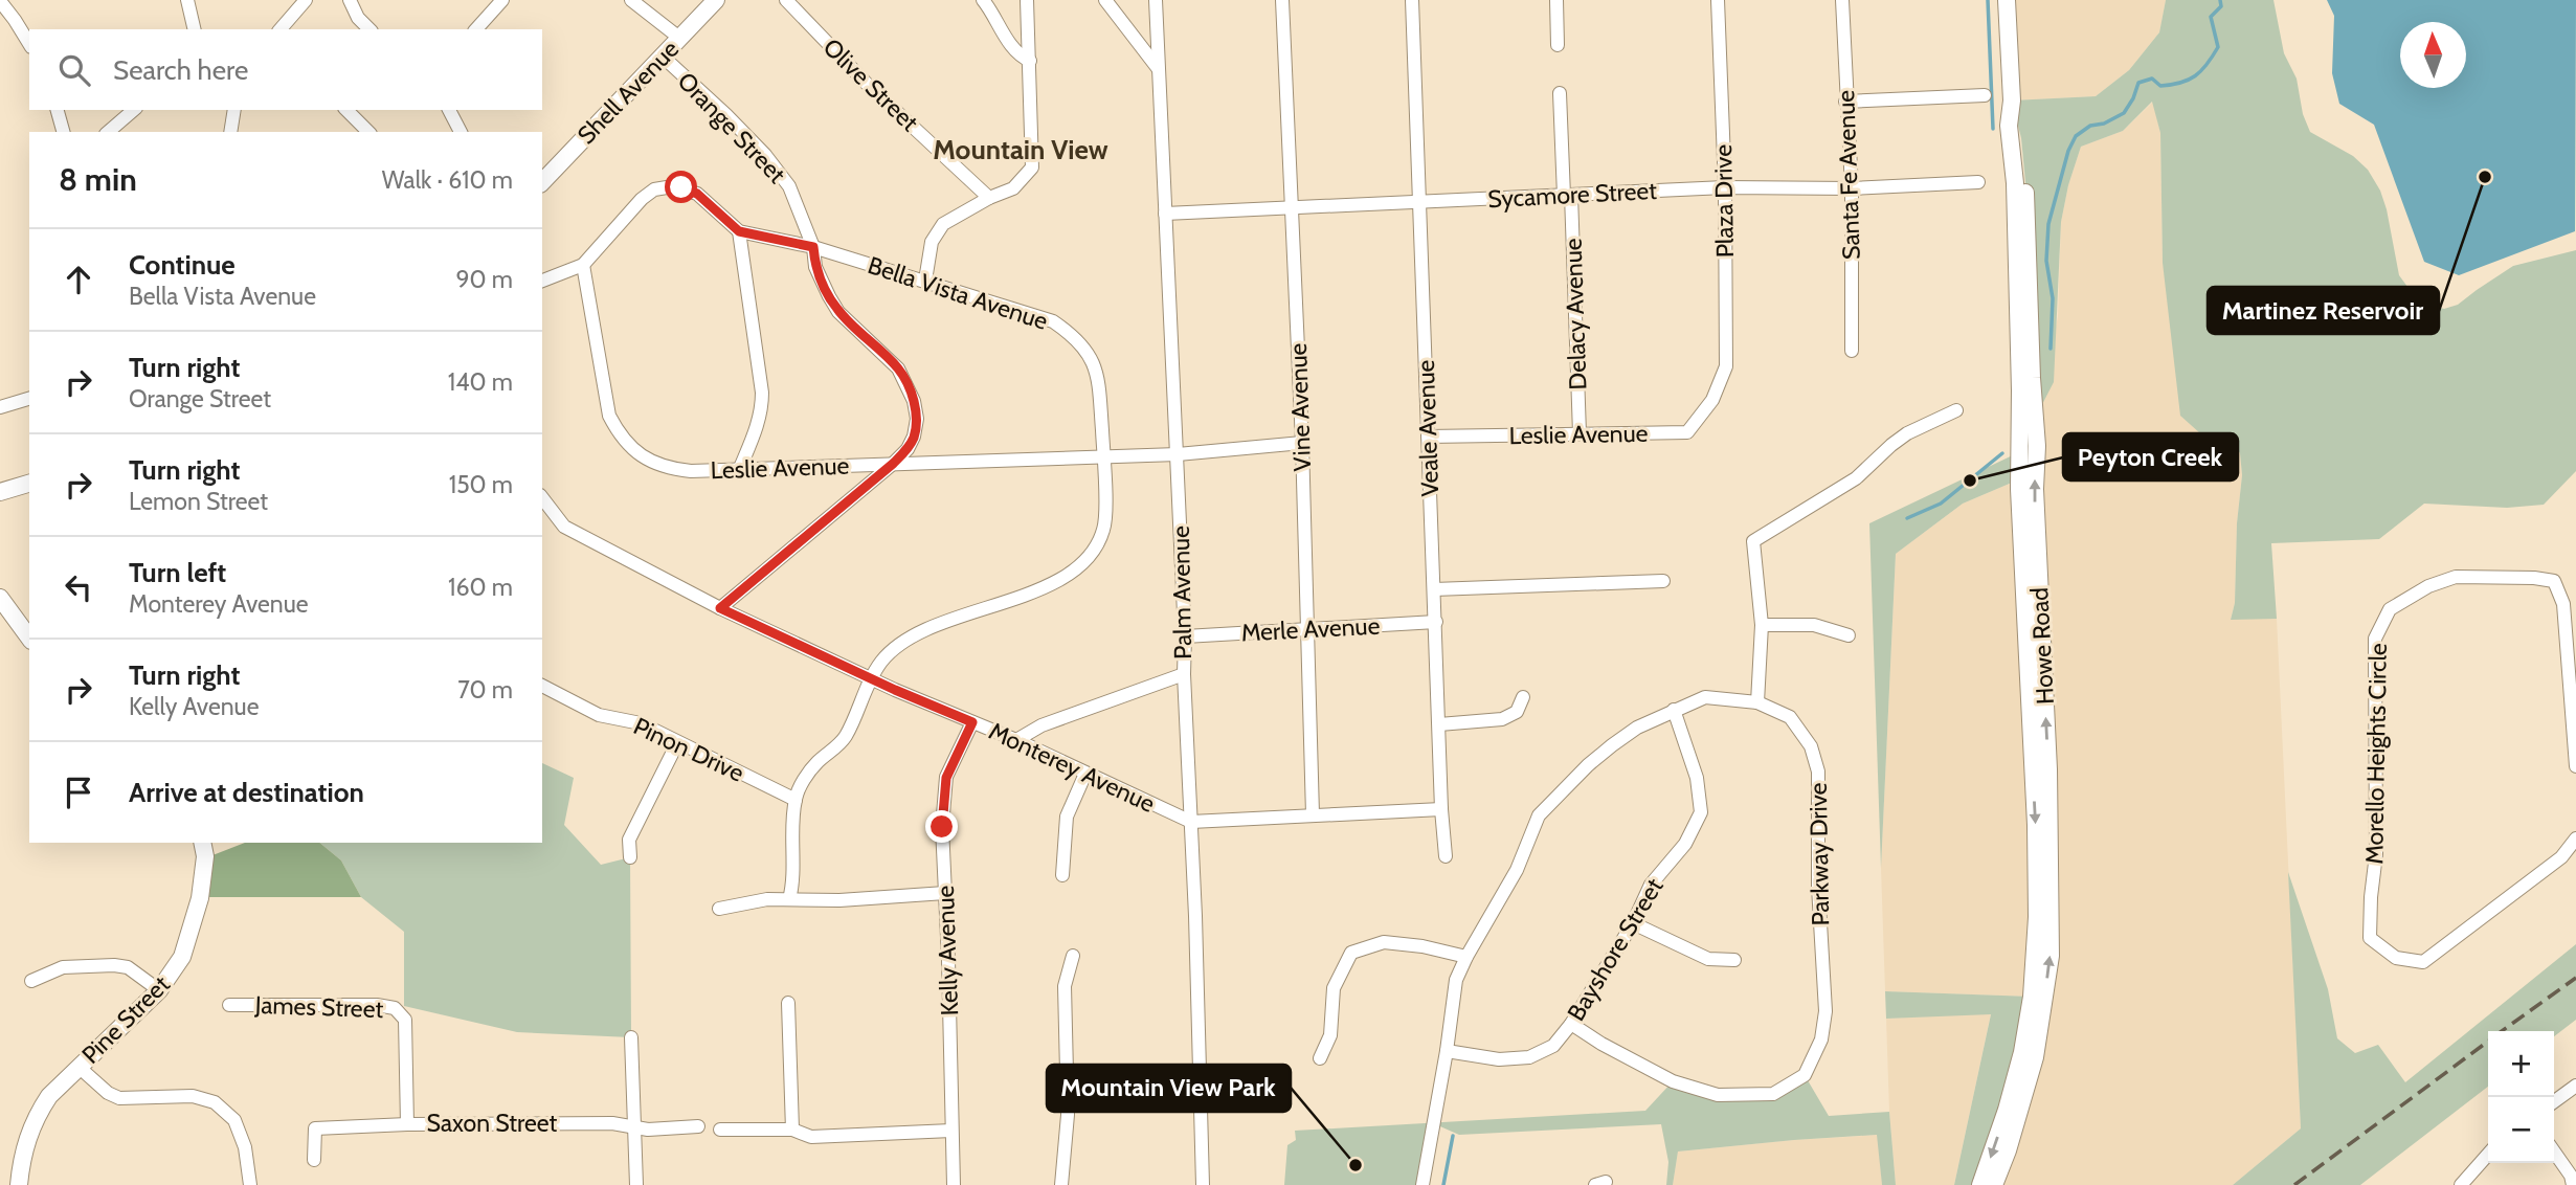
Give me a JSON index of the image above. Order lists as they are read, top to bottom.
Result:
{
  "streets": {
    "street": [
      "Olive Street",
      "Shell Avenue",
      "Orange Street",
      "Santa Fe Avenue",
      "Sycamore Street",
      "Plaza Drive",
      "Bella Vista Avenue",
      "Delacy Avenue",
      "Vine Avenue",
      "Veale Avenue",
      "Leslie Avenue",
      "Palm Avenue",
      "Merle Avenue",
      "Howe Road",
      "Pinon Drive",
      "Morello Heights Circle",
      "Monterey Avenue",
      "Parkway Drive",
      "Bayshore Street",
      "Kelly Avenue",
      "James Street",
      "Pine Street",
      "Saxon Street"
    ]
  },
  "crossings": [
    ["Shell Avenue", "Orange Street"],
    ["Orange Street", "Bella Vista Avenue"],
    ["Orange Street", "Leslie Avenue"],
    ["Orange Street", "Monterey Avenue"],
    ["Santa Fe Avenue", "Sycamore Street"],
    ["Sycamore Street", "Plaza Drive"],
    ["Sycamore Street", "Delacy Avenue"],
    ["Sycamore Street", "Vine Avenue"],
    ["Sycamore Street", "Veale Avenue"],
    ["Sycamore Street", "Palm Avenue"],
    ["Plaza Drive", "Leslie Avenue"],
    ["Bella Vista Avenue", "Leslie Avenue"],
    ["Bella Vista Avenue", "Pinon Drive"],
    ["Bella Vista Avenue", "Monterey Avenue"],
    ["Delacy Avenue", "Leslie Avenue"],
    ["Vine Avenue", "Leslie Avenue"],
    ["Vine Avenue", "Merle Avenue"],
    ["Vine Avenue", "Monterey Avenue"],
    ["Veale Avenue", "Leslie Avenue"],
    ["Veale Avenue", "Merle Avenue"],
    ["Veale Avenue", "Monterey Avenue"],
    ["Leslie Avenue", "Palm Avenue"],
    ["Palm Avenue", "Merle Avenue"],
    ["Palm Avenue", "Monterey Avenue"],
    ["Monterey Avenue", "Kelly Avenue"],
    ["Parkway Drive", "Bayshore Street"],
    ["James Street", "Saxon Street"]
  ],
  "districts": ["Mountain View"],
  "places": ["Martinez Reservoir", "Peyton Creek", "Mountain View Park"],
  "north": "top",
  "page": {
    "search": "Search here",
    "heading": ["8 min", "Walk · 610 m"],
    "list": [
      ["Continue", "Bella Vista Avenue", "90 m"],
      ["Turn right", "Orange Street", "140 m"],
      ["Turn right", "Lemon Street", "150 m"],
      ["Turn left", "Monterey Avenue", "160 m"],
      ["Turn right", "Kelly Avenue", "70 m"],
      "Arrive at destination"
    ],
    "map_buttons": ["+", "−"]
  }
}
